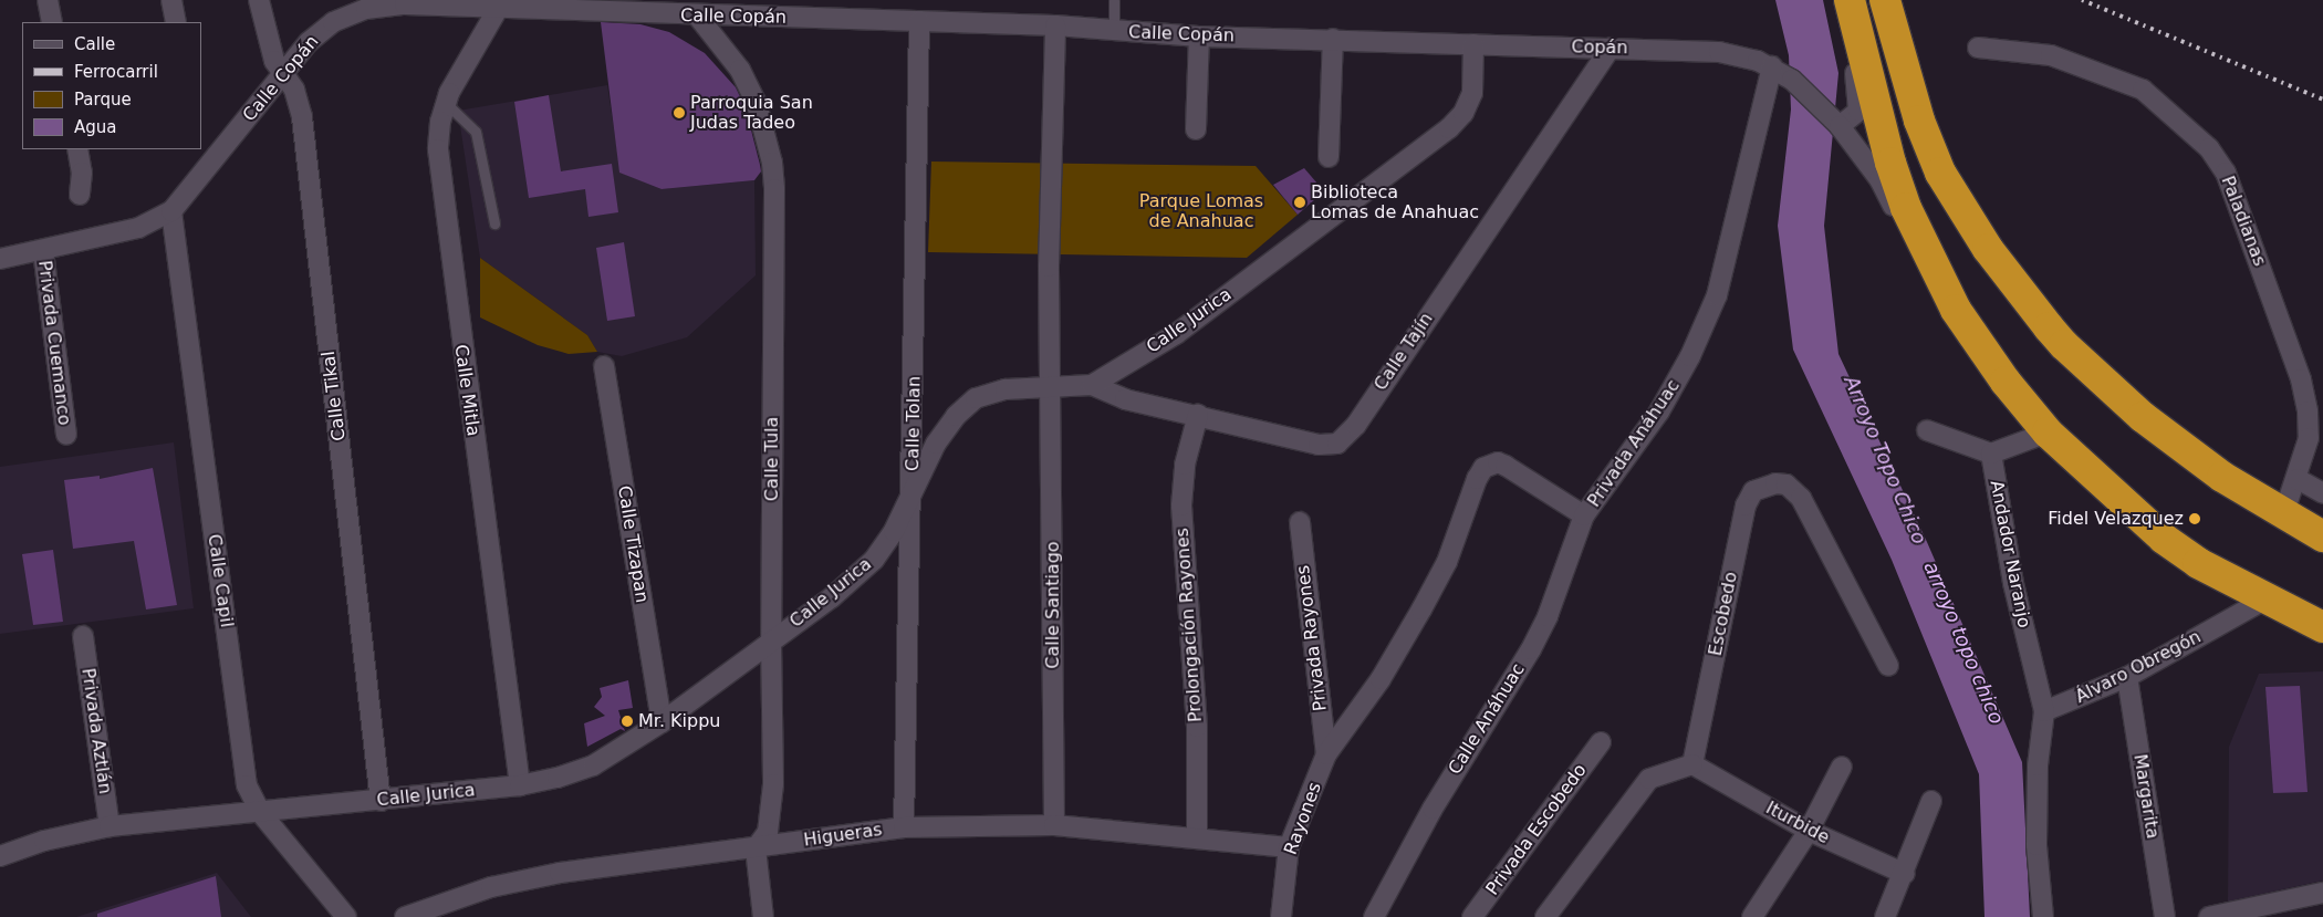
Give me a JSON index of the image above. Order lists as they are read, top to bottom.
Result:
{
  "streets": {
    "street": [
      "Calle Copán",
      "Copán",
      "Paladianas",
      "Calle Jurica",
      "Privada Cuemanco",
      "Calle Tajín",
      "Calle Mitla",
      "Calle Tikal",
      "Calle Tolan",
      "Privada Anáhuac",
      "Calle Tula",
      "Calle Tizapan",
      "Andador Naranjo",
      "Calle Capil",
      "Calle Santiago",
      "Escobedo",
      "Prolongación Rayones",
      "Privada Rayones",
      "Álvaro Obregón",
      "Calle Anáhuac",
      "Privada Aztlán",
      "Margarita",
      "Rayones",
      "Iturbide",
      "Privada Escobedo",
      "Higueras"
    ]
  },
  "crossings": [
    ["Calle Copán", "Copán"],
    ["Calle Copán", "Privada Cuemanco"],
    ["Calle Copán", "Calle Mitla"],
    ["Calle Copán", "Calle Tikal"],
    ["Calle Copán", "Calle Tolan"],
    ["Calle Copán", "Calle Tula"],
    ["Calle Copán", "Calle Capil"],
    ["Calle Copán", "Calle Santiago"],
    ["Copán", "Calle Jurica"],
    ["Copán", "Calle Tajín"],
    ["Copán", "Privada Anáhuac"],
    ["Calle Jurica", "Calle Tajín"],
    ["Calle Jurica", "Calle Mitla"],
    ["Calle Jurica", "Calle Tikal"],
    ["Calle Jurica", "Calle Tolan"],
    ["Calle Jurica", "Calle Tula"],
    ["Calle Jurica", "Calle Tizapan"],
    ["Calle Jurica", "Calle Capil"],
    ["Calle Jurica", "Calle Santiago"],
    ["Calle Jurica", "Privada Aztlán"],
    ["Calle Tajín", "Prolongación Rayones"],
    ["Calle Tolan", "Higueras"],
    ["Privada Anáhuac", "Calle Anáhuac"],
    ["Calle Tula", "Higueras"],
    ["Andador Naranjo", "Álvaro Obregón"],
    ["Calle Santiago", "Higueras"],
    ["Escobedo", "Iturbide"],
    ["Prolongación Rayones", "Higueras"],
    ["Privada Rayones", "Rayones"],
    ["Álvaro Obregón", "Margarita"],
    ["Rayones", "Higueras"]
  ],
  "water": ["Arroyo Topo Chico", "arroyo topo chico"],
  "parks": ["Parque Lomas de Anahuac"],
  "places": [
    "Parroquia San Judas Tadeo",
    "Biblioteca Lomas de Anahuac",
    "Fidel Velazquez",
    "Mr. Kippu"
  ],
  "legend": [
    "Calle",
    "Ferrocarril",
    "Parque",
    "Agua"
  ]
}
